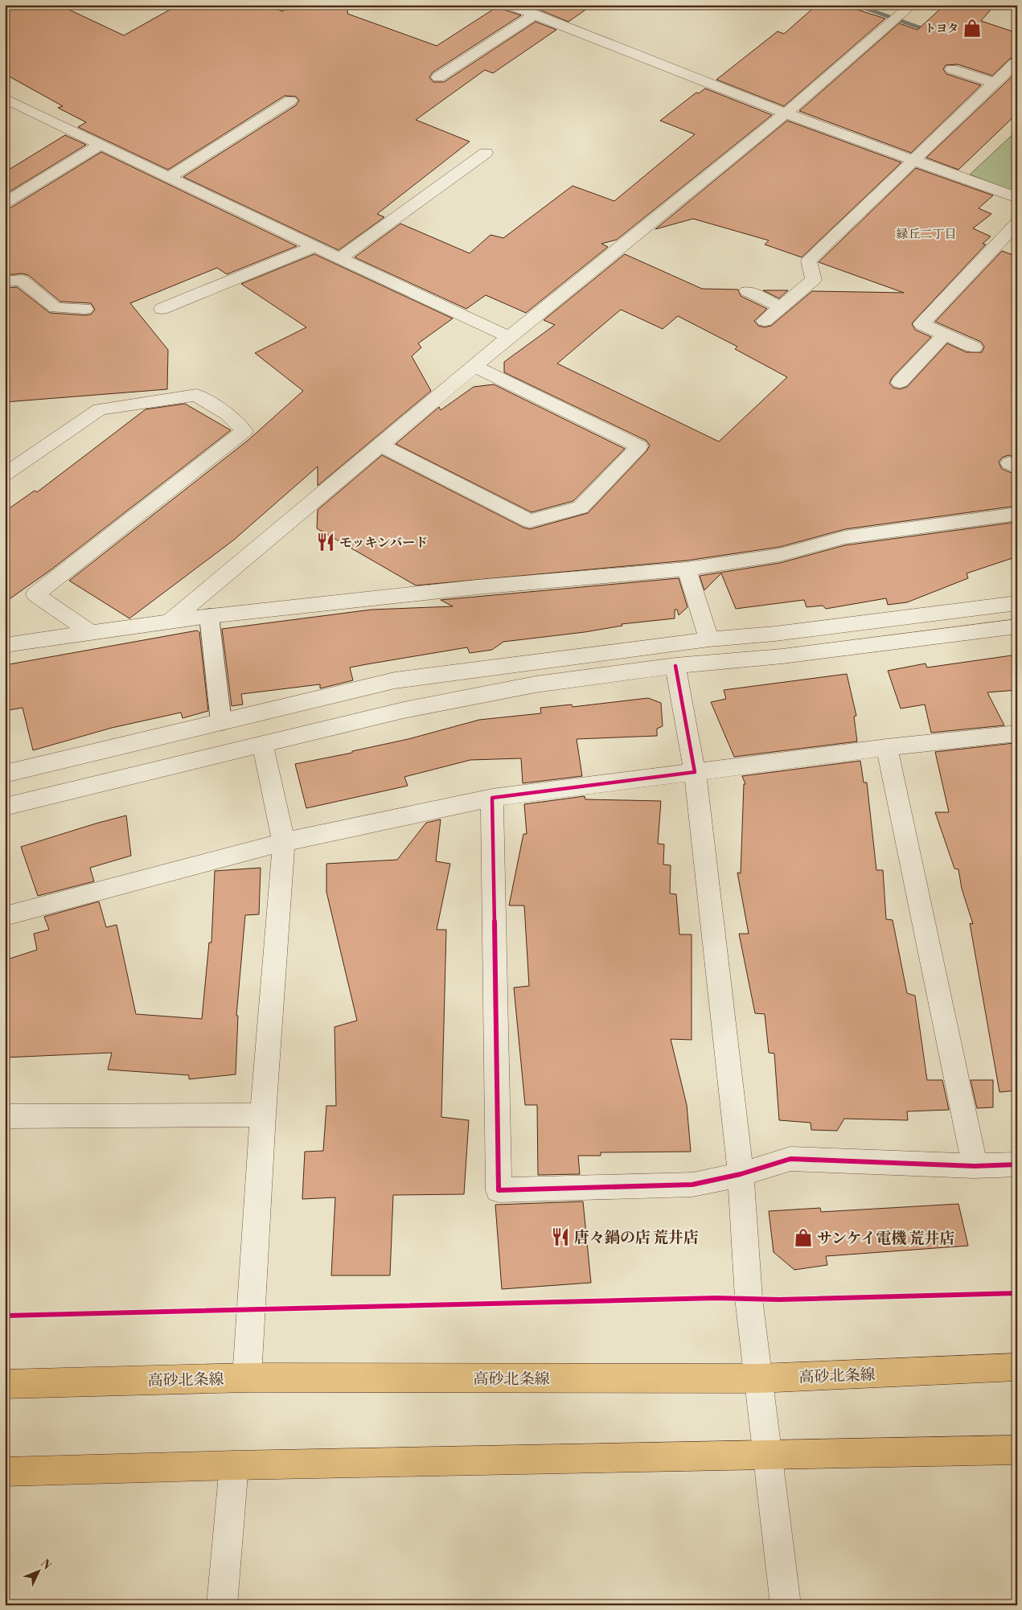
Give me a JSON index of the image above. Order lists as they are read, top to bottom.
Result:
{
  "streets": {
    "main road": ["高砂北条線"]
  },
  "districts": ["緑丘二丁目"],
  "places": {
    "shop": ["トヨタ", "サンケイ電機 荒井店"],
    "restaurant": ["モッキンバード", "唐々鍋の店 荒井店"]
  },
  "north": "top right"
}
